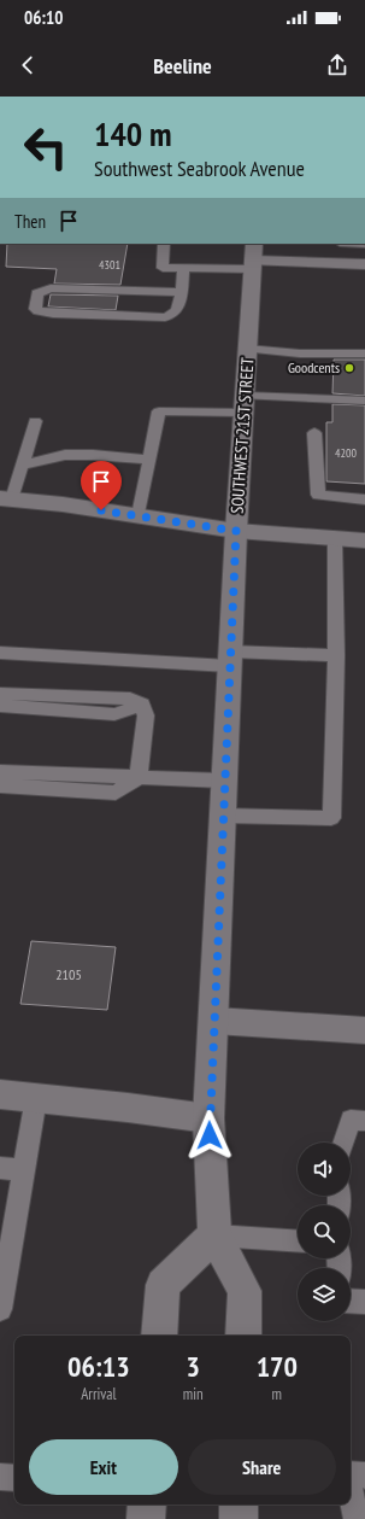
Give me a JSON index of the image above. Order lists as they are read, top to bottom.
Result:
{
  "streets": {
    "main road": ["SOUTHWEST 21ST STREET"]
  },
  "places": ["Goodcents"],
  "house_numbers": ["4301", "4200", "2105"],
  "page": {
    "status": "06:10",
    "header": "Beeline",
    "turn": ["140 m", "Southwest Seabrook Avenue"],
    "then": "Then",
    "eta": [
      "06:13",
      "Arrival",
      "3",
      "min",
      "170",
      "m"
    ],
    "buttons": ["Exit", "Share"]
  }
}
